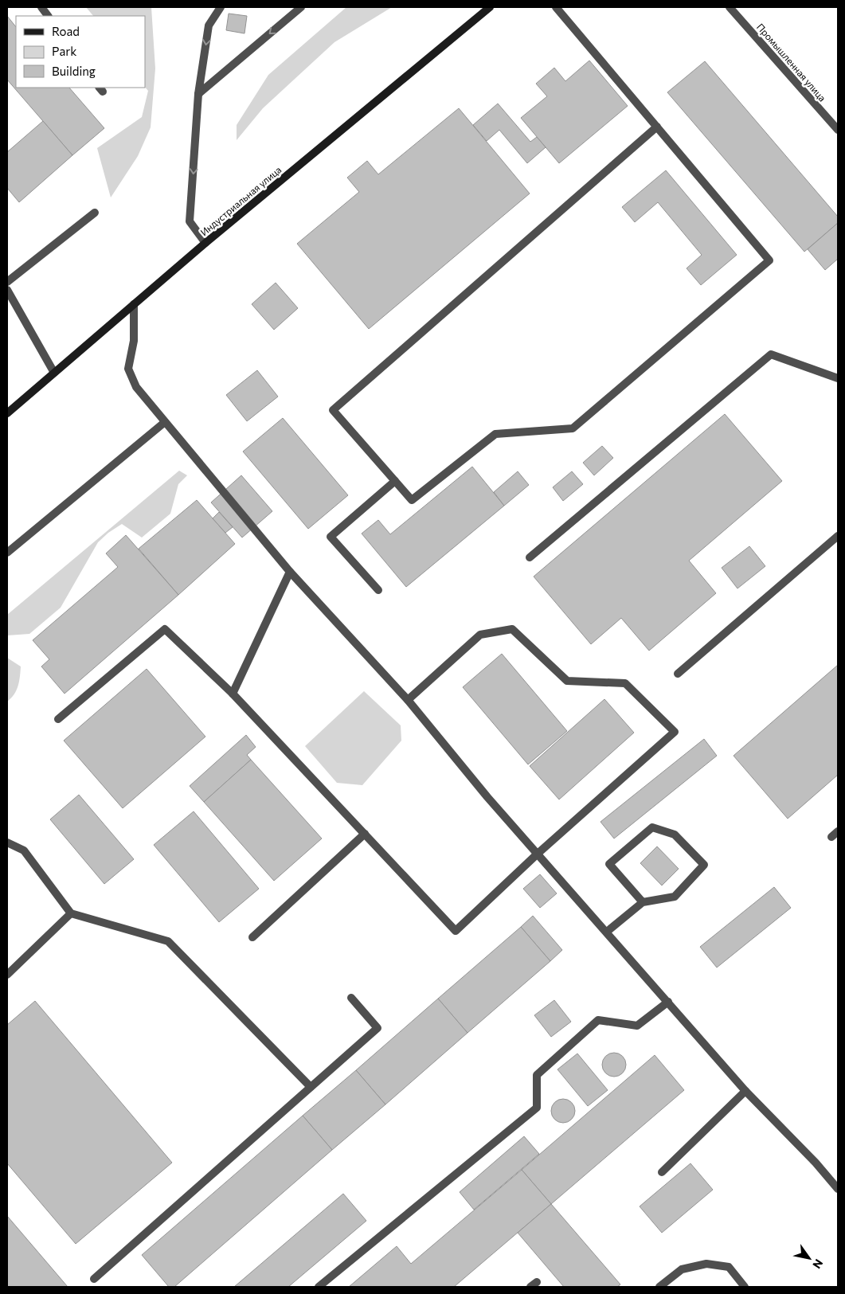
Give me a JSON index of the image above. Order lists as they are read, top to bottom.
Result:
{
  "streets": {
    "main road": ["Индустриальная улица"],
    "street": ["Промышленная улица"]
  },
  "legend": ["Road", "Park", "Building"],
  "north": "bottom right"
}
